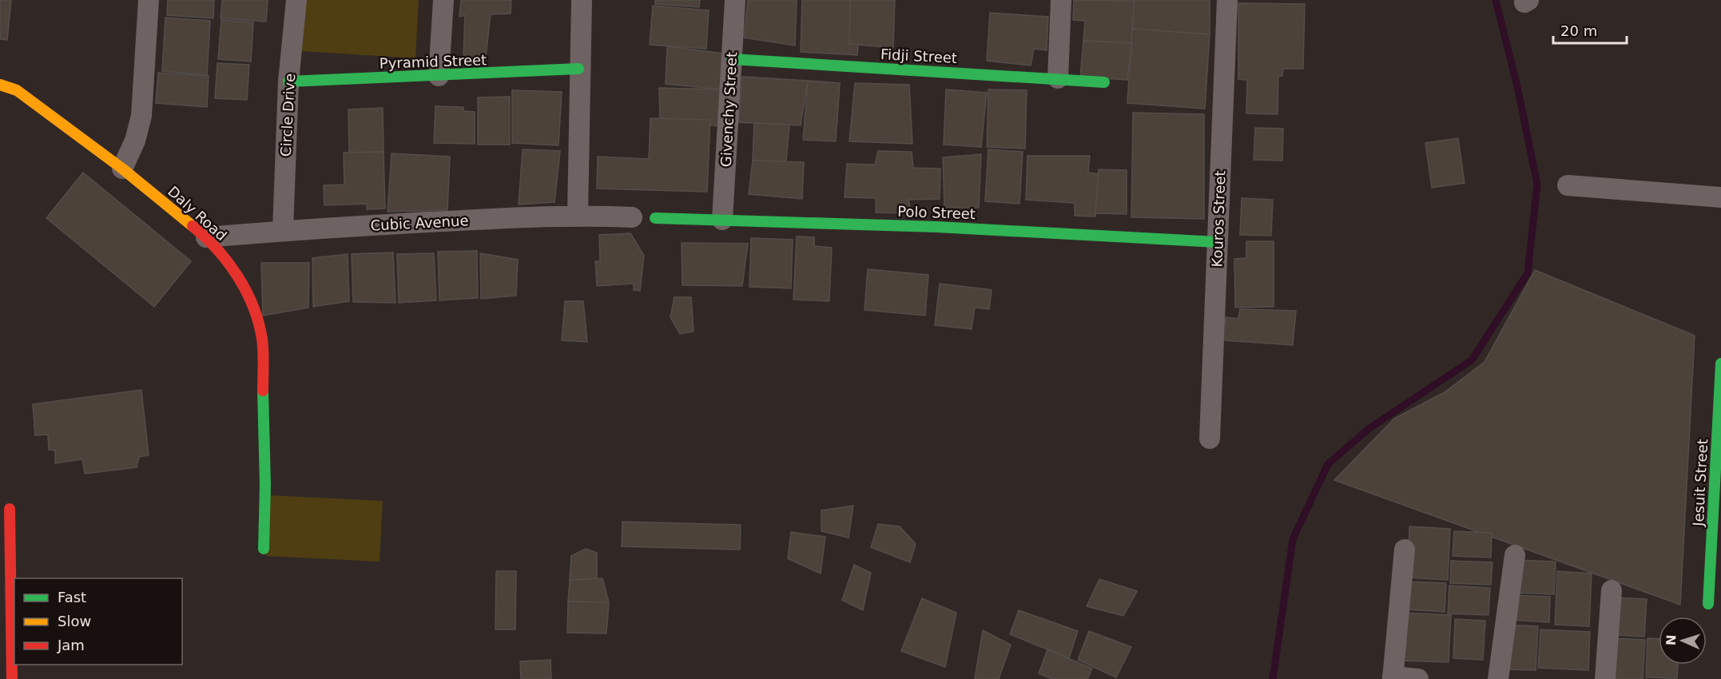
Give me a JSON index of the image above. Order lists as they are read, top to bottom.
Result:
{
  "streets": {
    "street": [
      "Fidji Street",
      "Pyramid Street",
      "Givenchy Street",
      "Circle Drive",
      "Polo Street",
      "Daly Road",
      "Kouros Street",
      "Cubic Avenue",
      "Jesuit Street"
    ]
  },
  "crossings": [
    ["Fidji Street", "Givenchy Street"],
    ["Pyramid Street", "Circle Drive"],
    ["Givenchy Street", "Polo Street"],
    ["Circle Drive", "Cubic Avenue"],
    ["Polo Street", "Kouros Street"],
    ["Daly Road", "Cubic Avenue"]
  ],
  "legend": ["Fast", "Slow", "Jam"],
  "scale_bar": "20 m",
  "north": "left"
}
